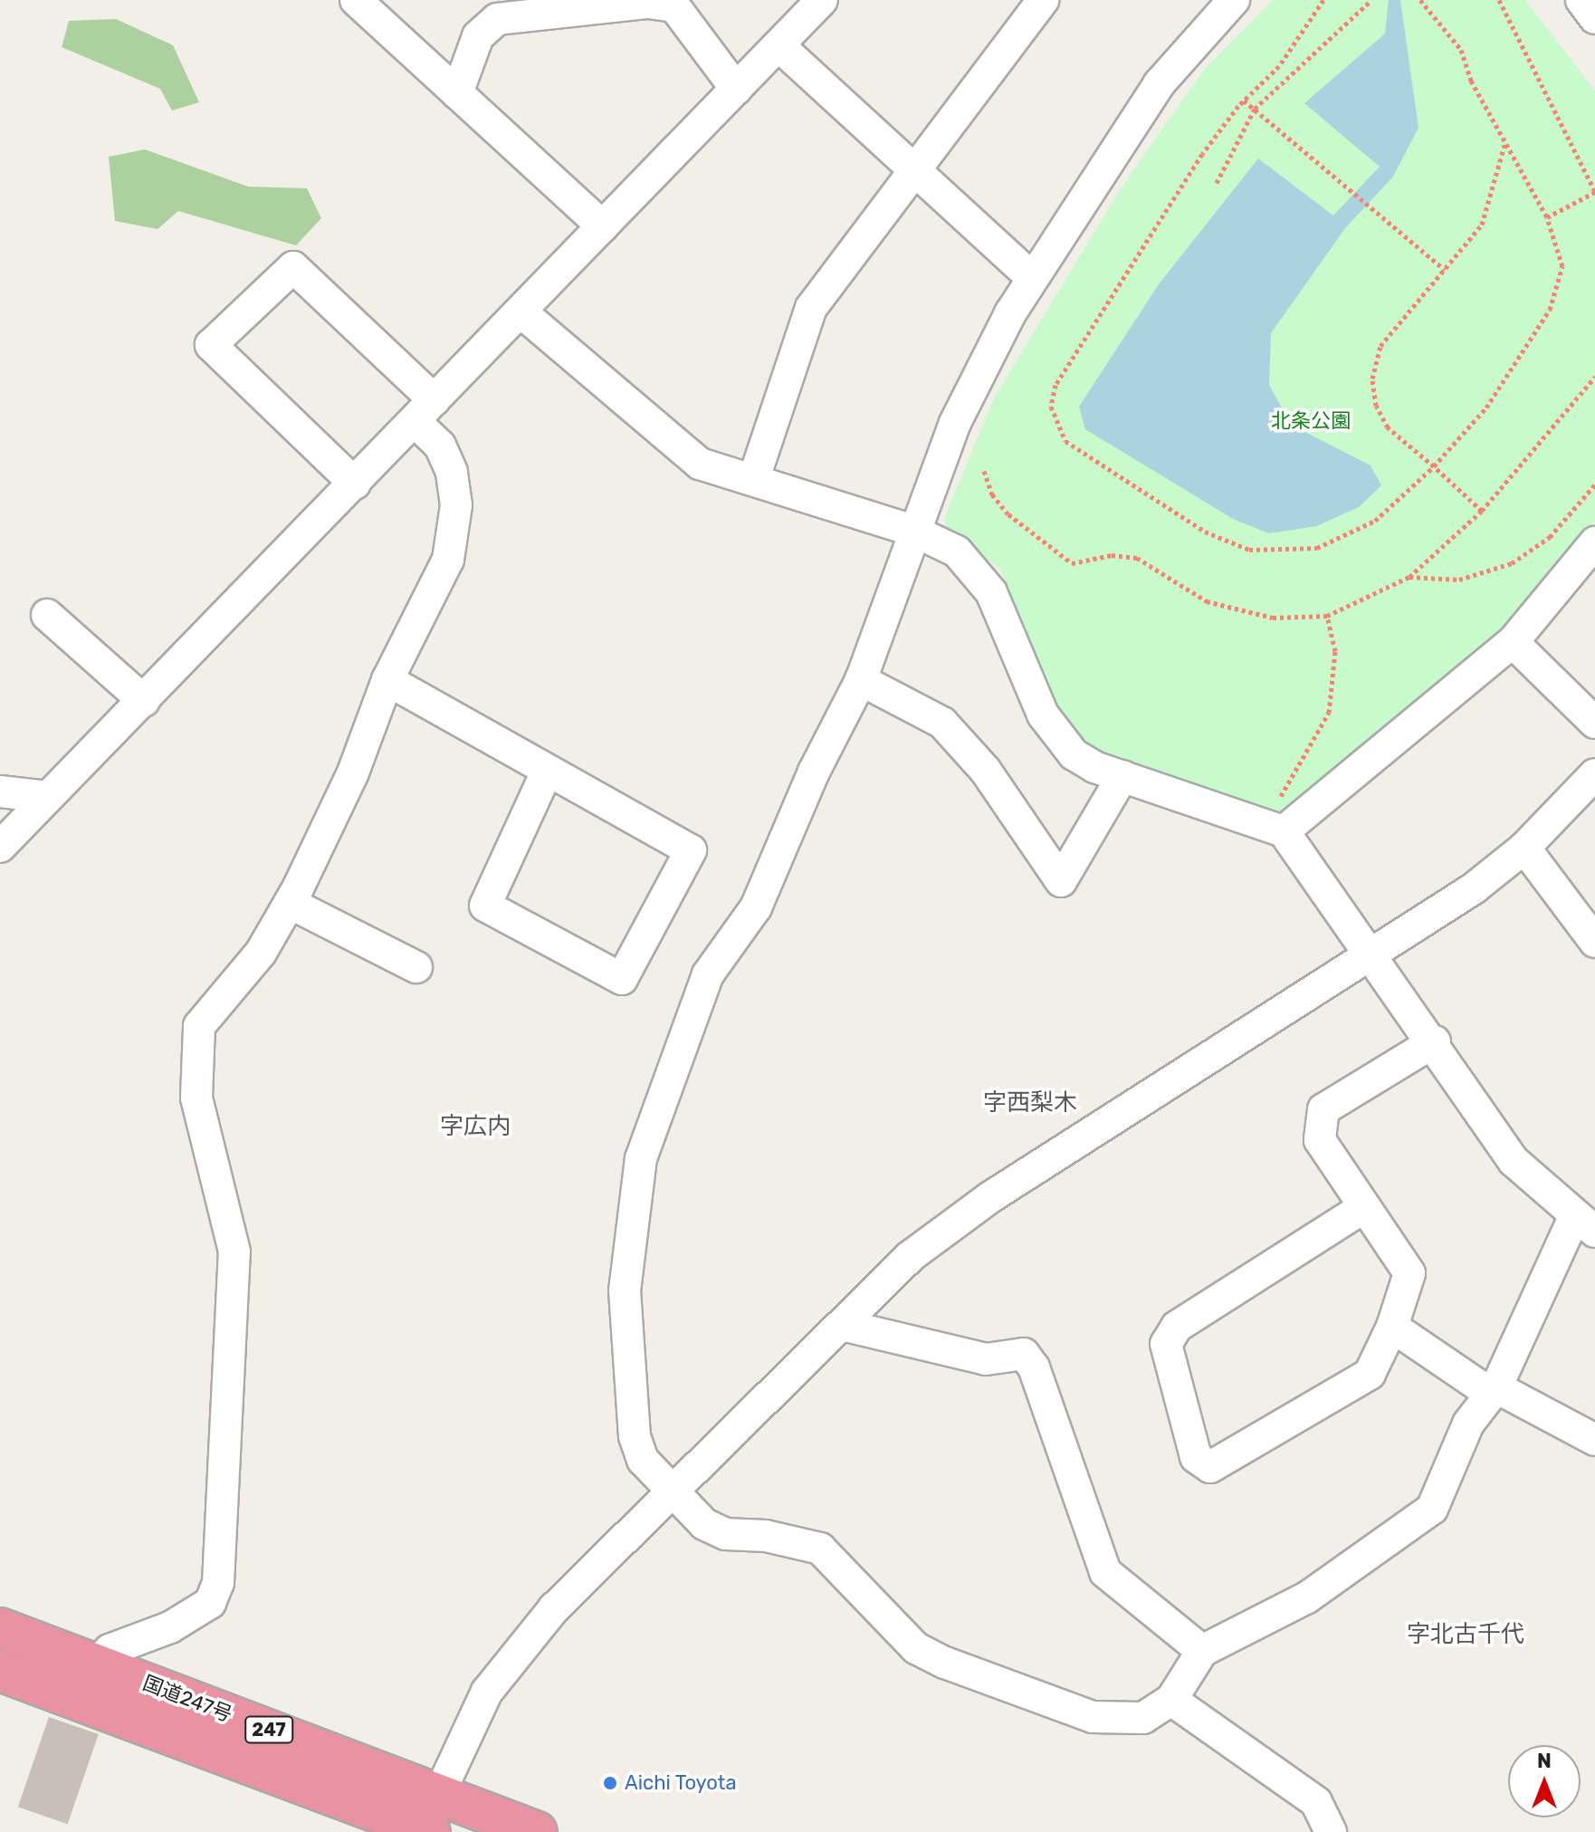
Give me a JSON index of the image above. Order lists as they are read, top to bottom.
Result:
{
  "streets": {
    "highway": ["国道247号", "247"]
  },
  "districts": ["字西梨木", "字広内", "字北古千代"],
  "parks": ["北条公園"],
  "places": ["Aichi Toyota"],
  "north": "top"
}
